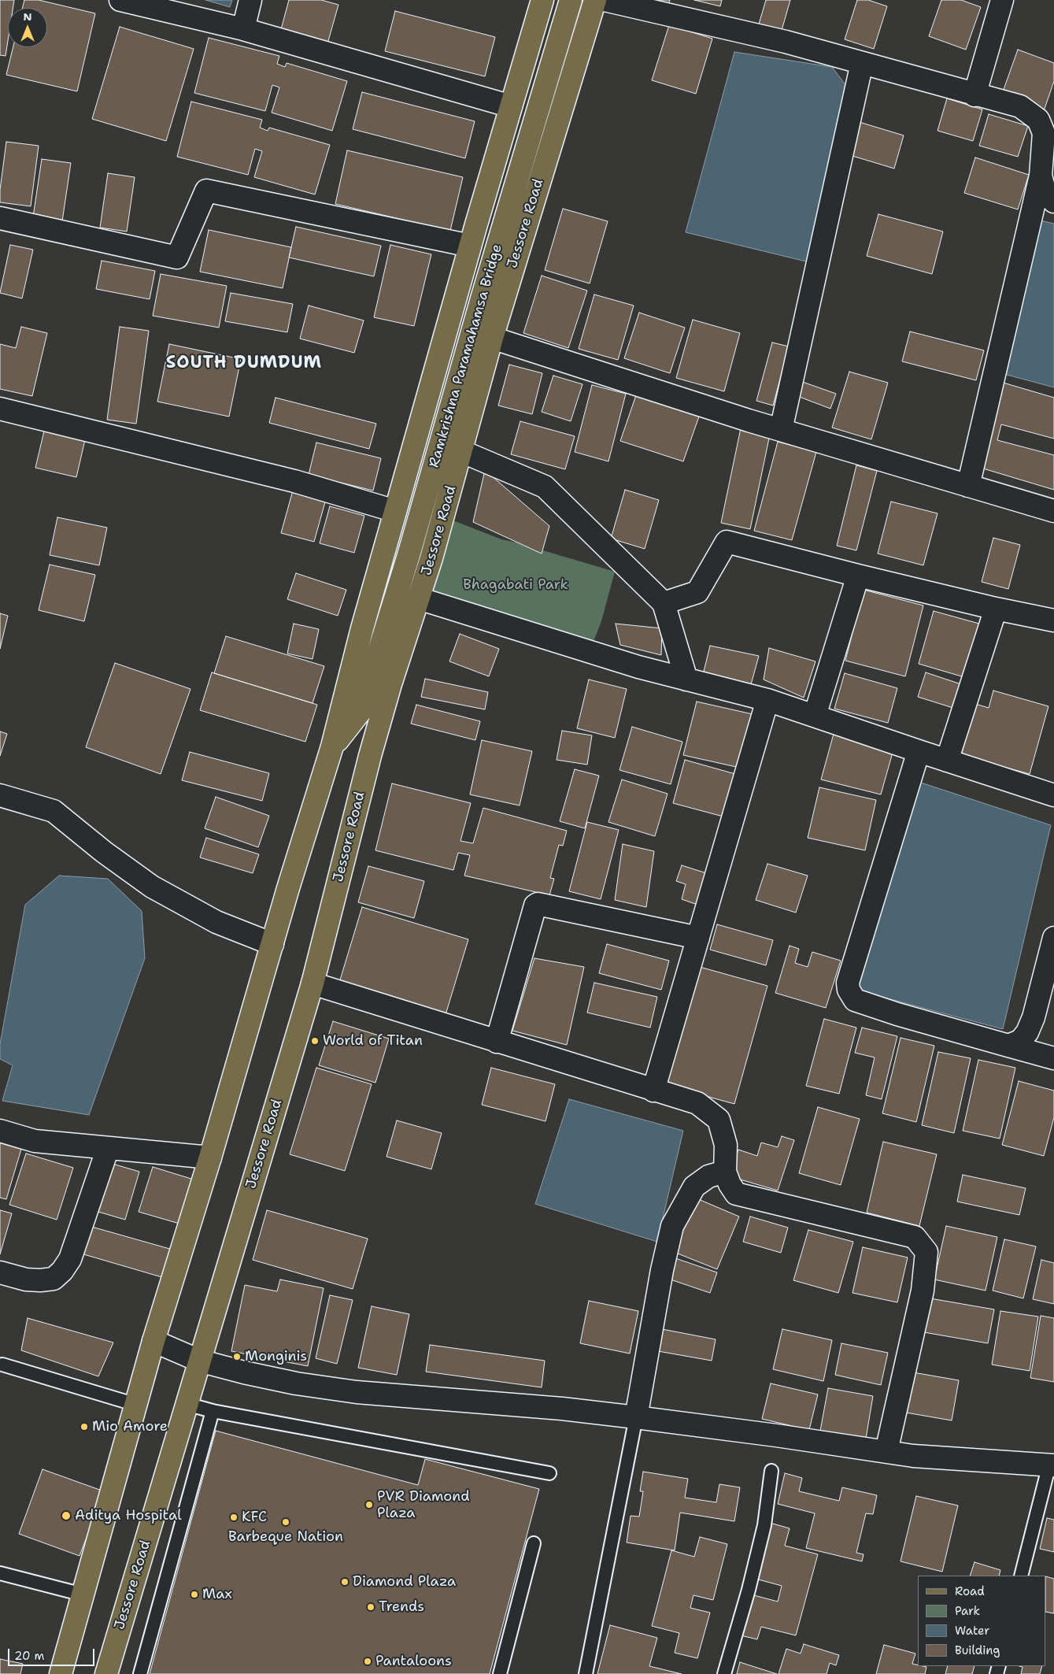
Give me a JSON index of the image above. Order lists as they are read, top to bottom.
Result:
{
  "streets": {
    "main road": ["Jessore Road", "Ramkrishna Paramahamsa Bridge"]
  },
  "districts": ["SOUTH DUMDUM"],
  "parks": ["Bhagabati Park"],
  "places": [
    "World of Titan",
    "Monginis",
    "Mio Amore",
    "PVR Diamond Plaza",
    "Aditya Hospital",
    "KFC",
    "Barbeque Nation",
    "Diamond Plaza",
    "Max",
    "Trends",
    "Pantaloons"
  ],
  "legend": [
    "Road",
    "Park",
    "Water",
    "Building"
  ],
  "scale_bar": "20 m",
  "north": "top"
}
